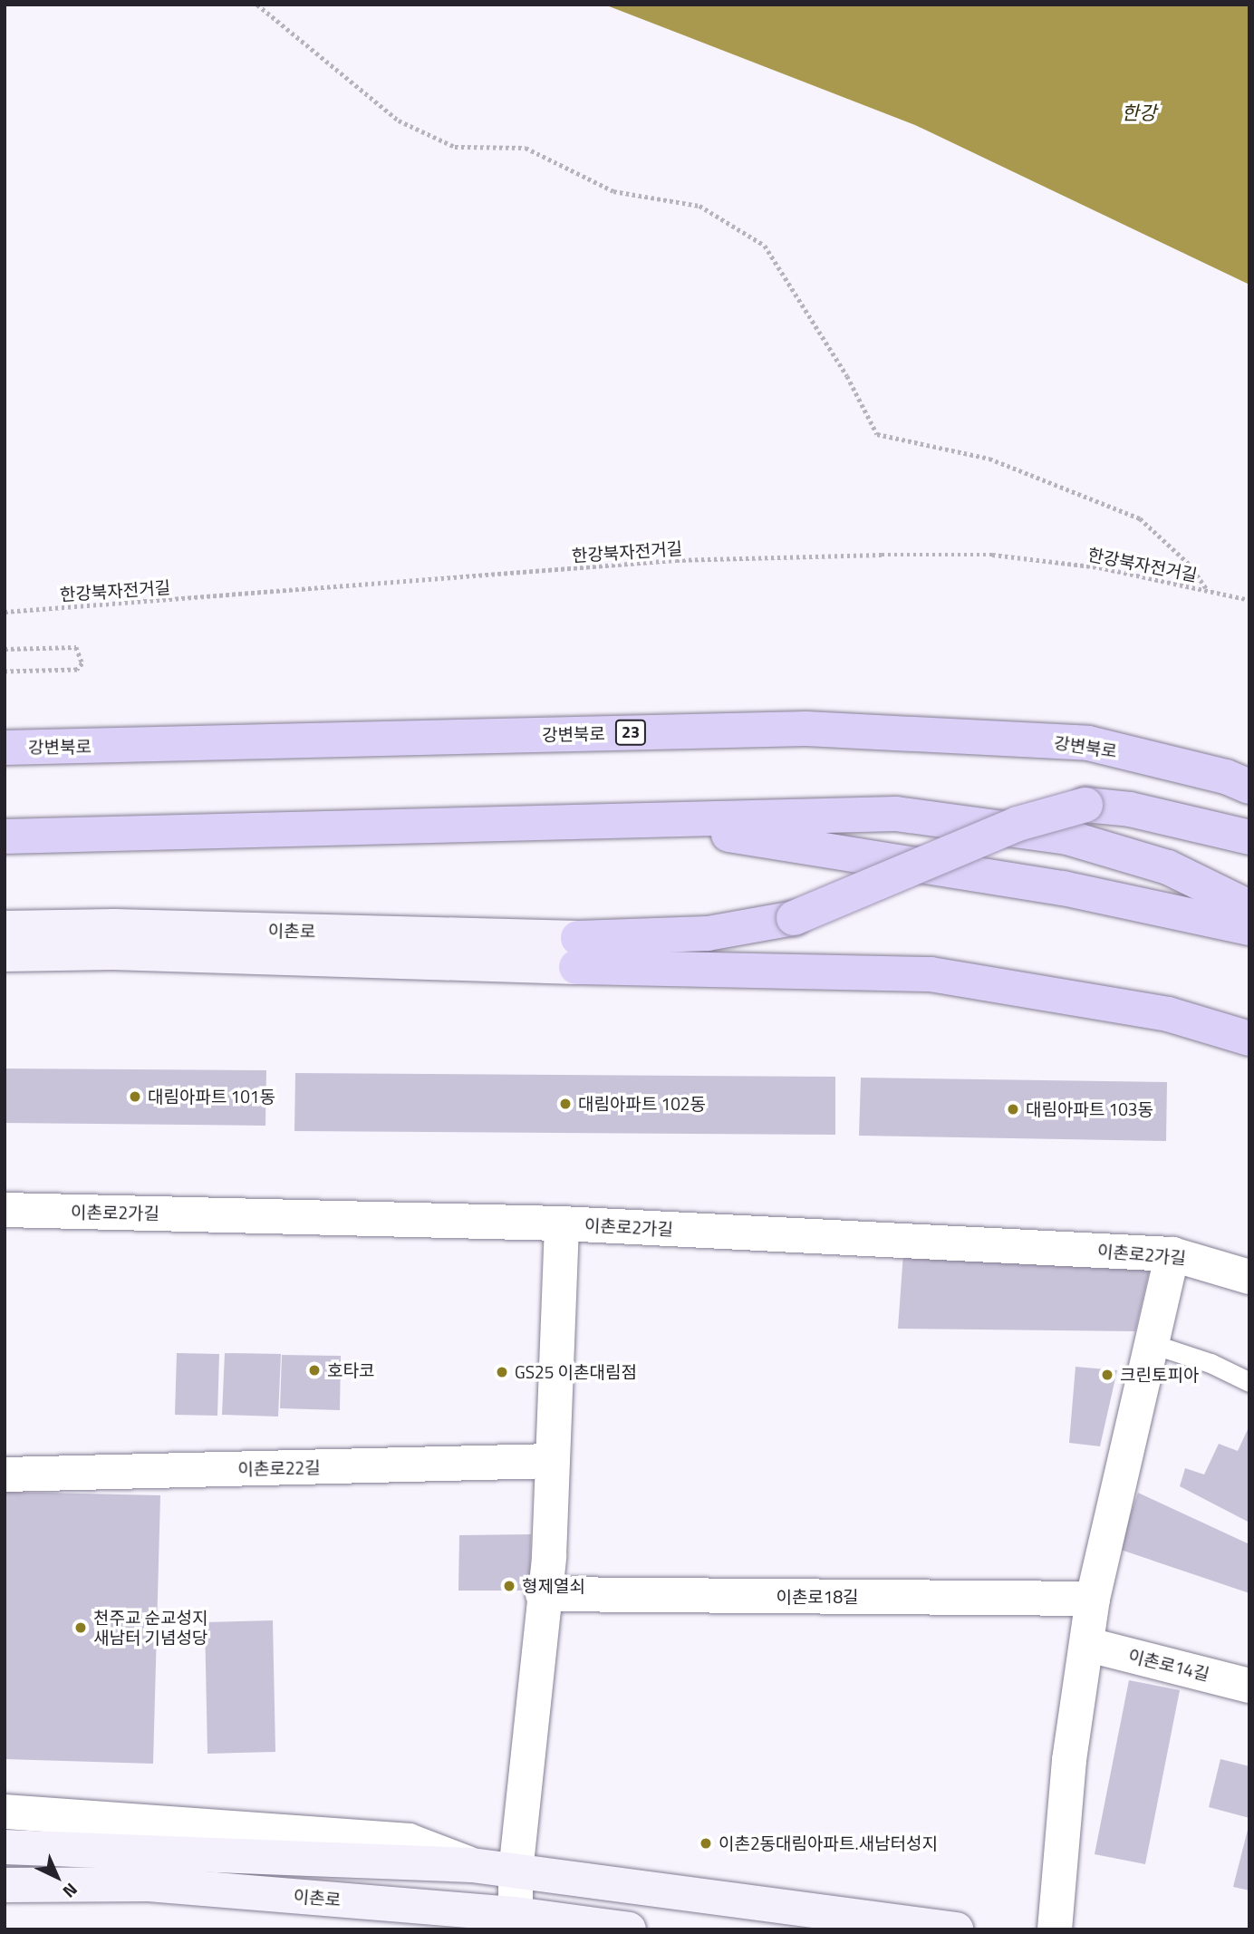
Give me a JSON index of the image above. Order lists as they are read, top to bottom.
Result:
{
  "streets": {
    "highway": ["23", "강변북로"],
    "street": [
      "이촌로",
      "이촌로2가길",
      "이촌로22길",
      "이촌로18길",
      "이촌로14길"
    ],
    "path": ["한강북자전거길"]
  },
  "water": ["한강"],
  "places": [
    "대림아파트 101동",
    "대림아파트 102동",
    "대림아파트 103동",
    "호타코",
    "GS25 이촌대림점",
    "크린토피아",
    "형제열쇠",
    "천주교 순교성지 새남터 기념성당",
    "이촌2동대림아파트.새남터성지"
  ],
  "north": "bottom right"
}
